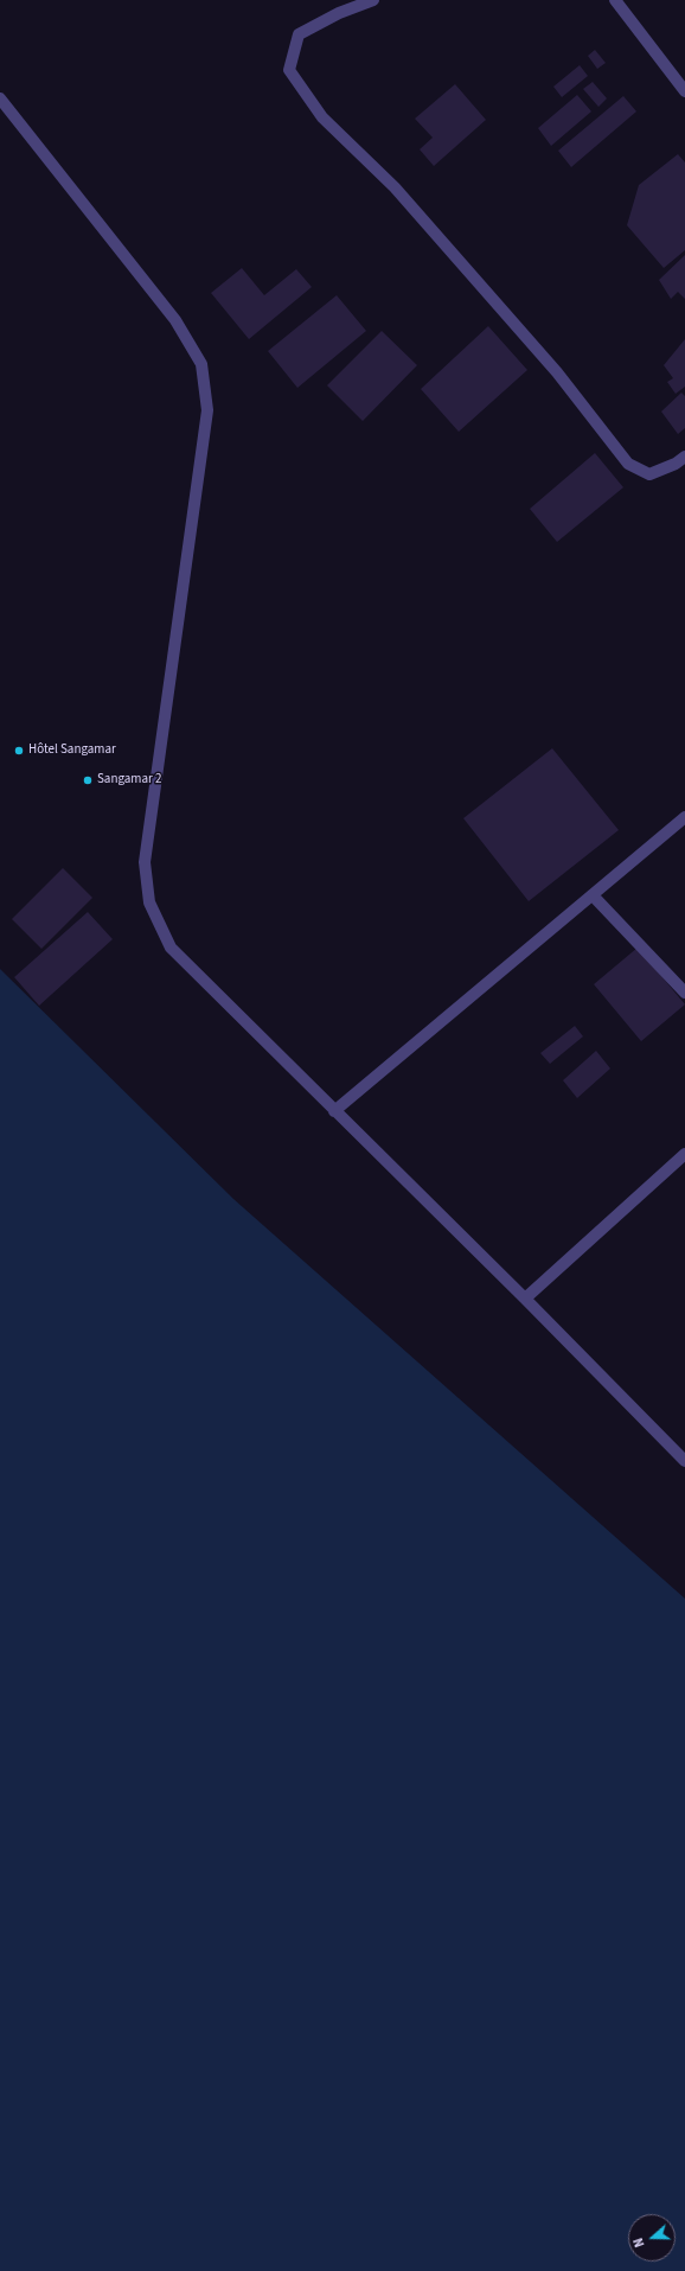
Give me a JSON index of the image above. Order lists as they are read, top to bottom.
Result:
{
  "places": ["Hôtel Sangamar", "Sangamar 2"],
  "north": "left"
}
